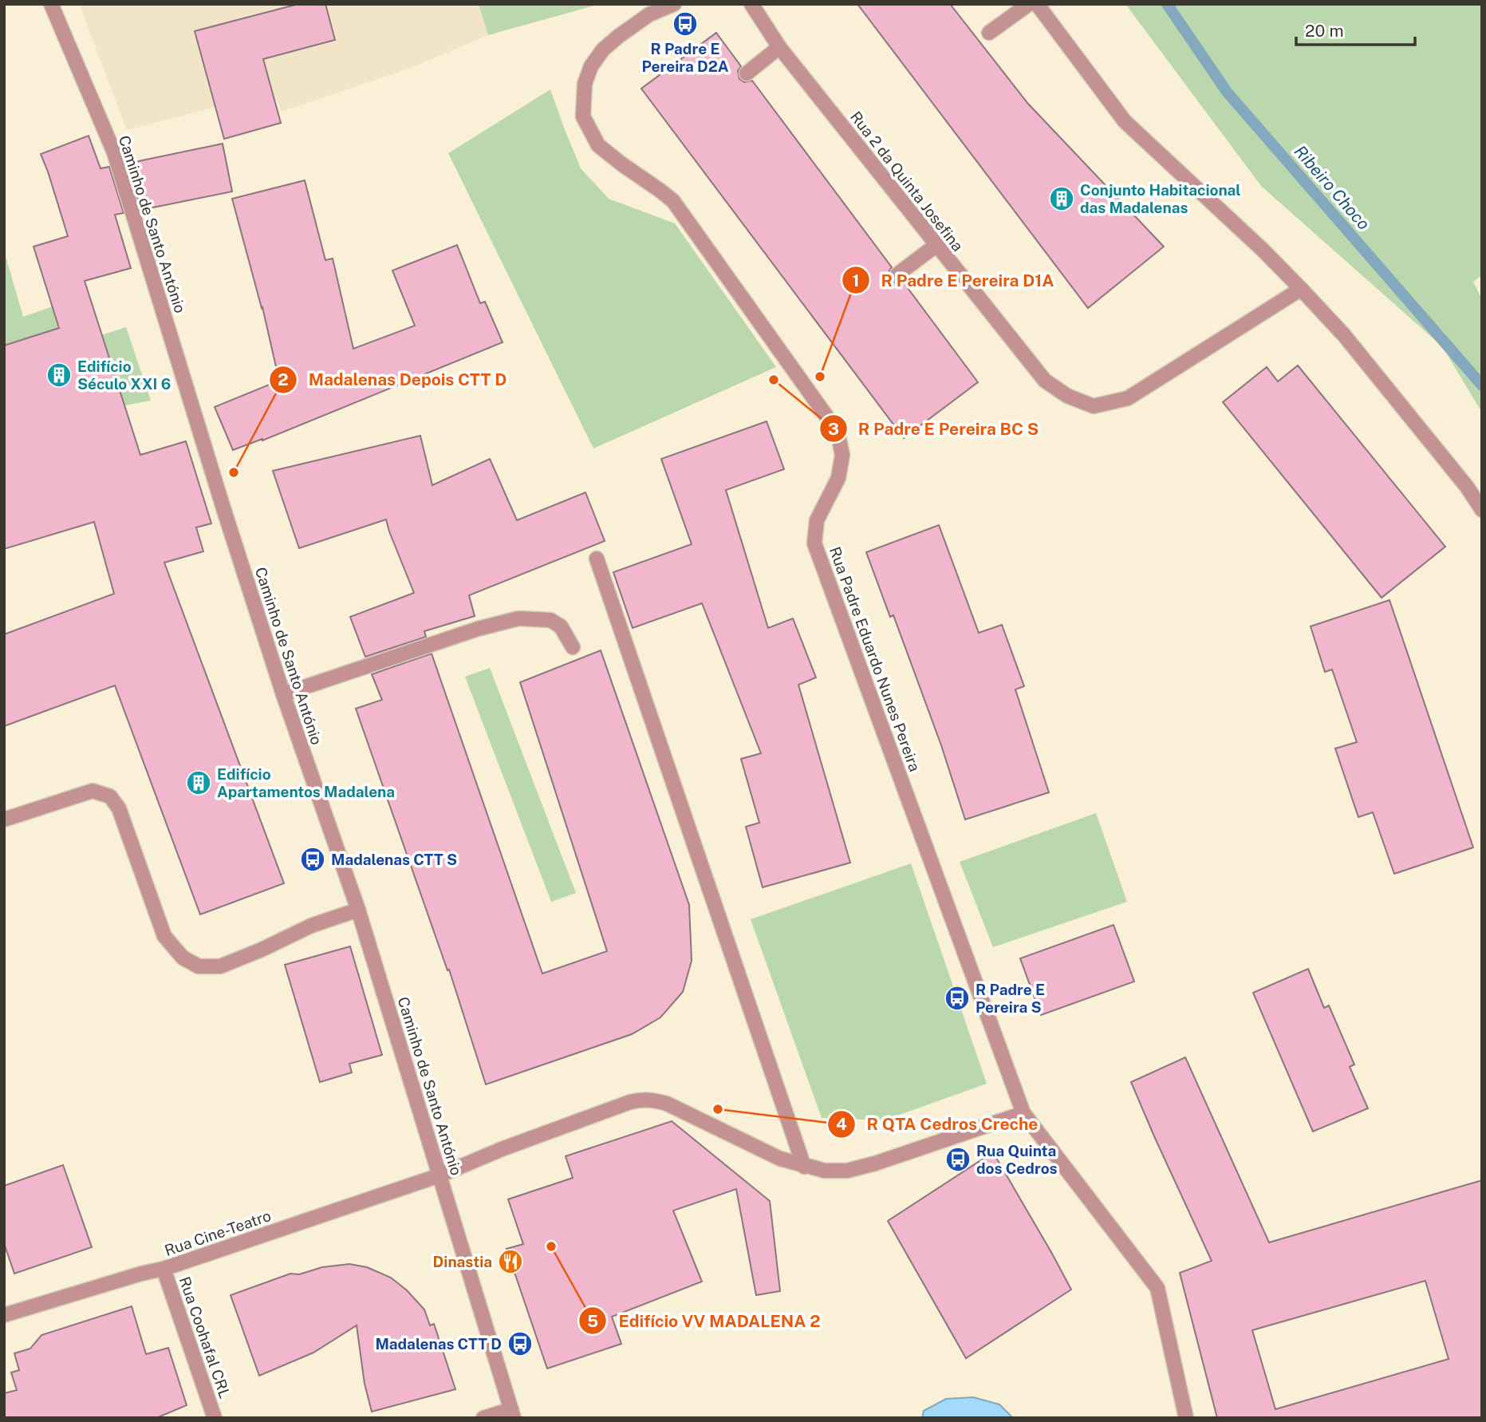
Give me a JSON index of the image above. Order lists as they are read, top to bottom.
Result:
{
  "streets": {
    "street": [
      "Rua 2 da Quinta Josefina",
      "Caminho de Santo António",
      "Rua Padre Eduardo Nunes Pereira",
      "Rua Cine-Teatro",
      "Rua Coohafal CRL"
    ]
  },
  "crossings": [
    ["Caminho de Santo António", "Rua Cine-Teatro"],
    ["Rua Cine-Teatro", "Rua Coohafal CRL"]
  ],
  "water": ["Ribeiro Choco"],
  "places": {
    "bus stop": [
      "R Padre E Pereira D2A",
      "Madalenas CTT S",
      "R Padre E Pereira S",
      "Rua Quinta dos Cedros",
      "Madalenas CTT D"
    ],
    "building": ["Conjunto Habitacional das Madalenas", "Edifício Século XXI 6", "Edifício Apartamentos Madalena"],
    "other": [
      "R Padre E Pereira D1A",
      "R Padre E Pereira BC S",
      "Madalenas Depois CTT D",
      "R QTA Cedros Creche",
      "Edifício VV MADALENA 2"
    ],
    "restaurant": ["Dinastia"]
  },
  "scale_bar": "20 m"
}
